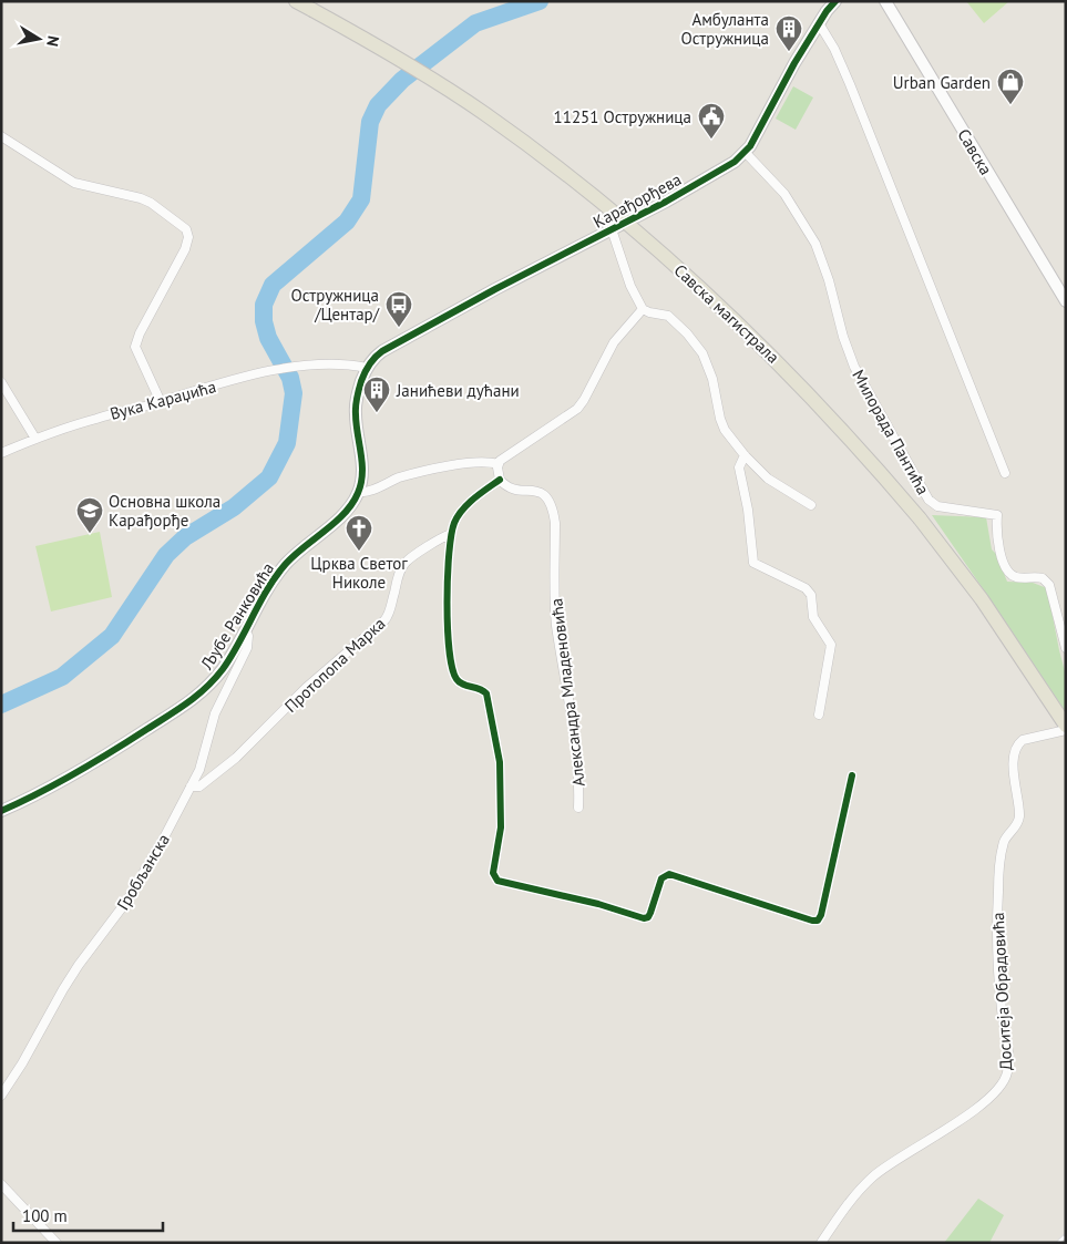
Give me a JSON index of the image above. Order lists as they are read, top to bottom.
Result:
{
  "streets": {
    "main road": ["Савска магистрала"],
    "street": [
      "Савска",
      "Карађорђева",
      "Вука Караџића",
      "Милорада Пантића",
      "Љубе Ранковића",
      "Протопопа Марка",
      "Александра Младеновића",
      "Гробљанска",
      "Доситеја Обрадовића"
    ]
  },
  "crossings": [
    ["Карађорђева", "Вука Караџића"],
    ["Карађорђева", "Милорада Пантића"],
    ["Љубе Ранковића", "Гробљанска"],
    ["Протопопа Марка", "Гробљанска"]
  ],
  "places": {
    "building": ["Амбуланта Остружница", "Јанићеви дућани"],
    "shop": ["Urban Garden"],
    "public building": ["11251 Остружница"],
    "bus stop": ["Остружница /Центар/"],
    "school or university": ["Основна школа Карађорђе"],
    "church": ["Црква Светог Николе"]
  },
  "scale_bar": "100 m",
  "north": "right"
}
